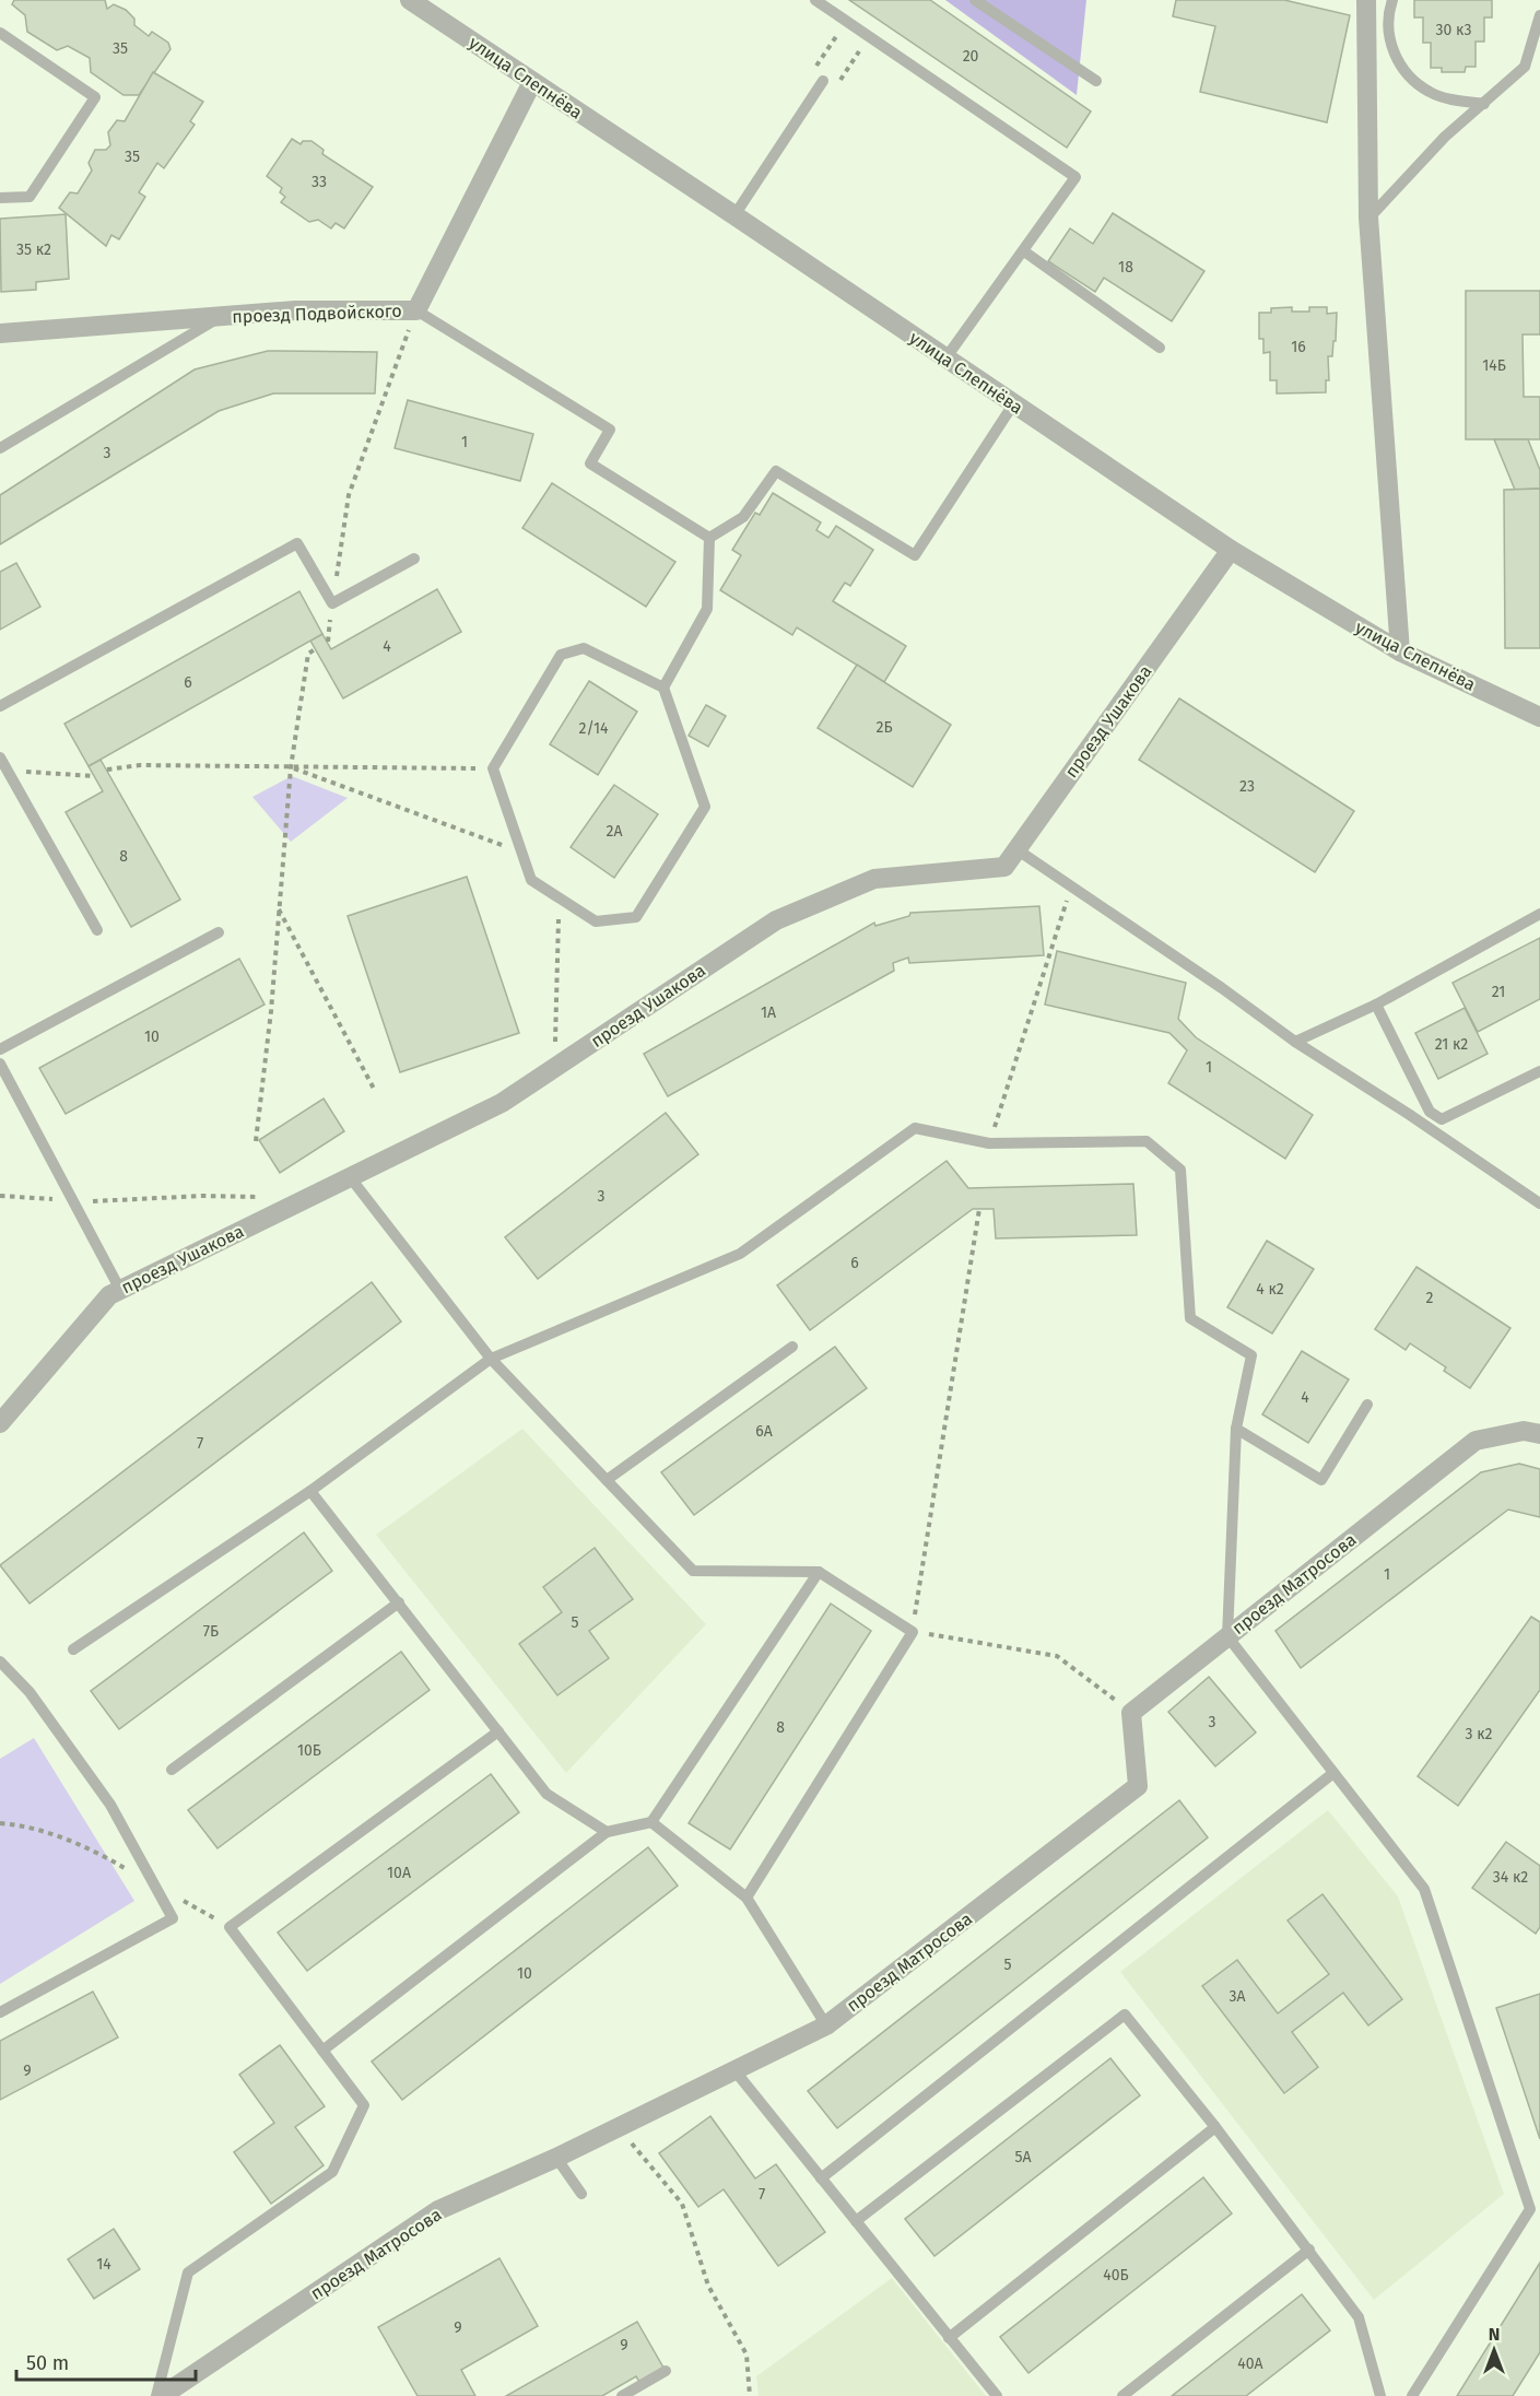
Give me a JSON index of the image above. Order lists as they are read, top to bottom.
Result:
{
  "streets": {
    "street": [
      "улица Слепнёва",
      "проезд Подвойского",
      "проезд Ушакова",
      "проезд Матросова"
    ]
  },
  "crossings": [
    ["улица Слепнёва", "проезд Подвойского"],
    ["улица Слепнёва", "проезд Ушакова"]
  ],
  "house_numbers": [
    "30 к3",
    "35",
    "20",
    "35",
    "33",
    "35 к2",
    "18",
    "16",
    "14Б",
    "1",
    "3",
    "4",
    "6",
    "2Б",
    "2/14",
    "23",
    "2А",
    "8",
    "21",
    "1А",
    "10",
    "21 к2",
    "1",
    "3",
    "6",
    "4 к2",
    "2",
    "4",
    "6А",
    "7",
    "1",
    "5",
    "7Б",
    "3",
    "8",
    "3 к2",
    "10Б",
    "10А",
    "34 к2",
    "5",
    "10",
    "3А",
    "9",
    "5А",
    "7",
    "14",
    "40Б",
    "9",
    "9",
    "40А"
  ],
  "scale_bar": "50 m",
  "north": "top"
}
